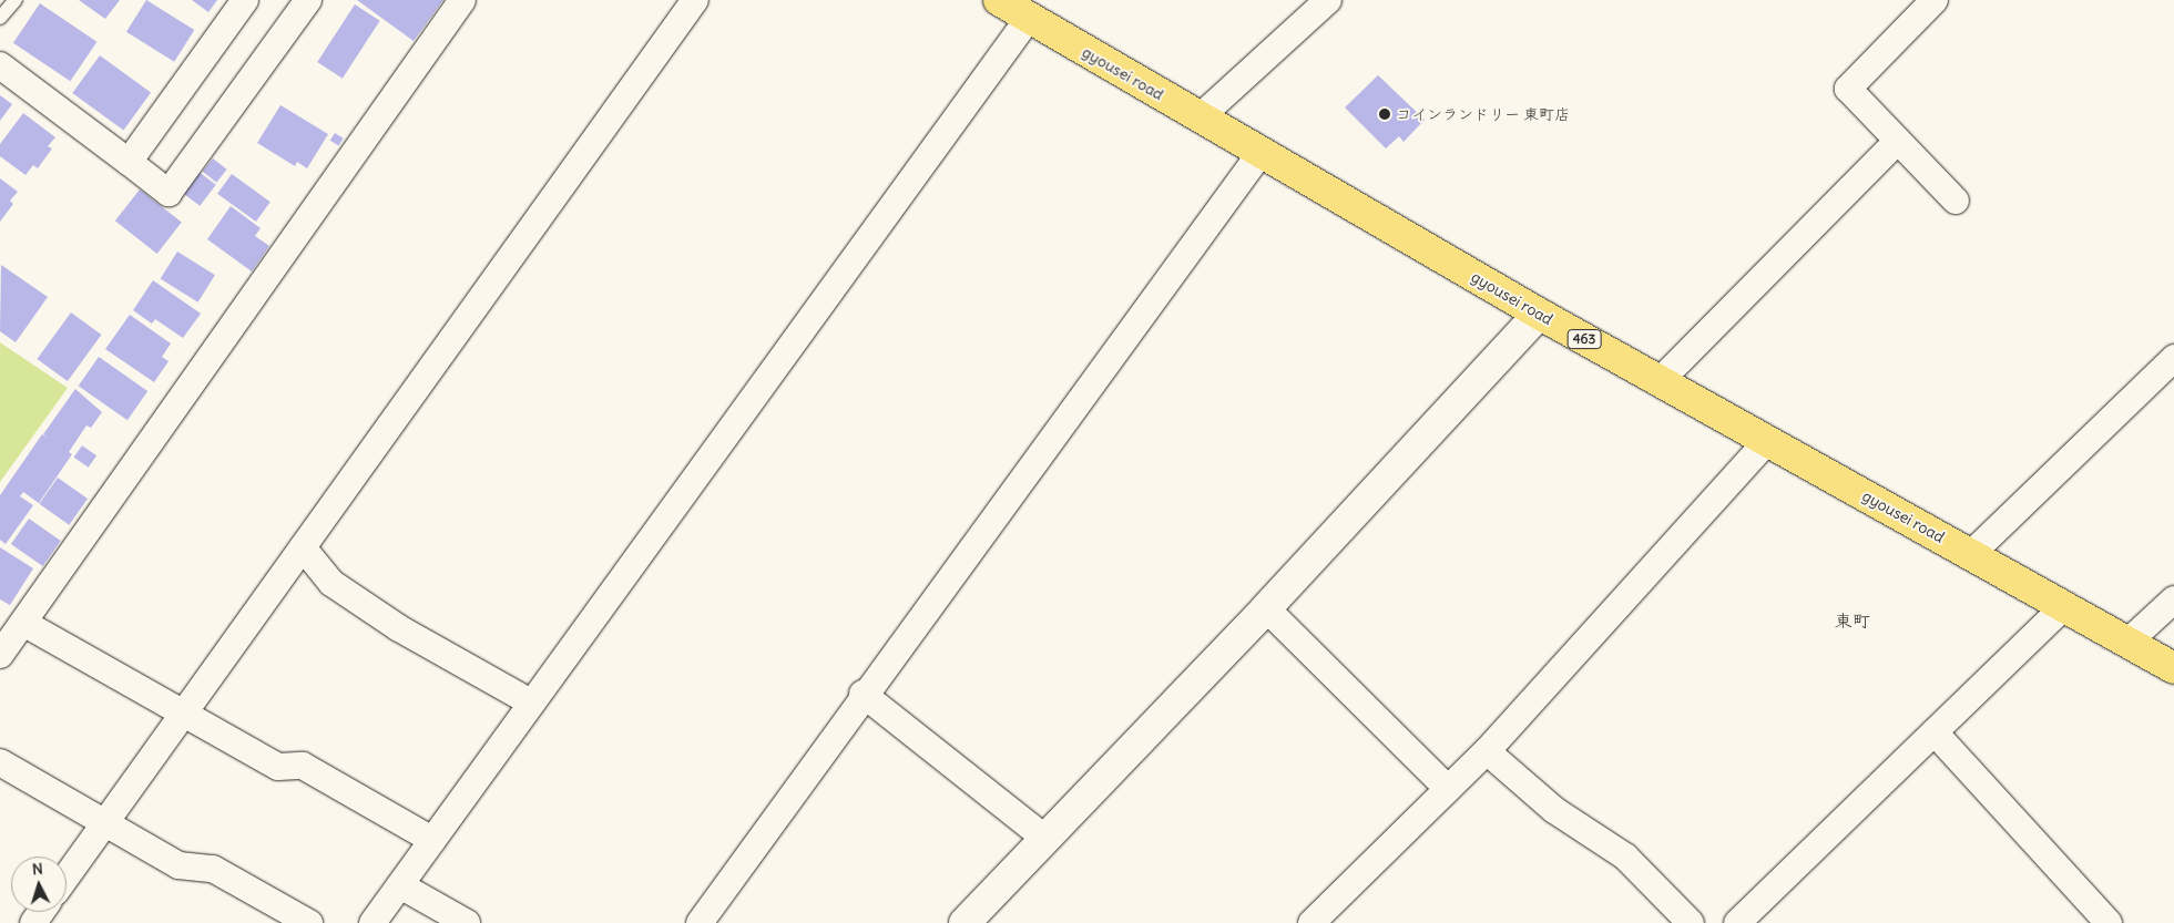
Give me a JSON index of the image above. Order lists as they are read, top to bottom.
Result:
{
  "streets": {
    "highway": ["gyousei road", "463"]
  },
  "districts": ["東町"],
  "places": ["コインランドリー 東町店"],
  "north": "top"
}
